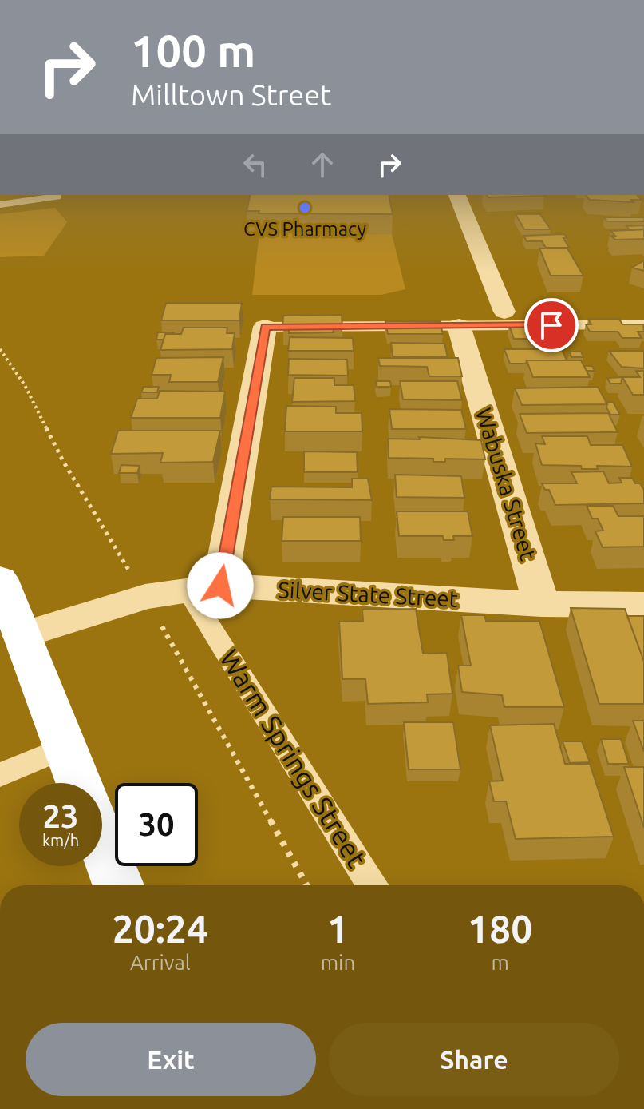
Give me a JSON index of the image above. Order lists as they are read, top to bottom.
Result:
{
  "streets": {
    "street": ["Wabuska Street", "Silver State Street"],
    "lane": ["Warm Springs Street"]
  },
  "crossings": [
    ["Wabuska Street", "Silver State Street"],
    ["Silver State Street", "Warm Springs Street"]
  ],
  "places": ["CVS Pharmacy"],
  "page": {
    "turn": ["100 m", "Milltown Street"],
    "speed": "23 km/h",
    "limit": "30",
    "eta": [
      "20:24",
      "Arrival",
      "1",
      "min",
      "180",
      "m"
    ],
    "buttons": ["Exit", "Share"]
  }
}
